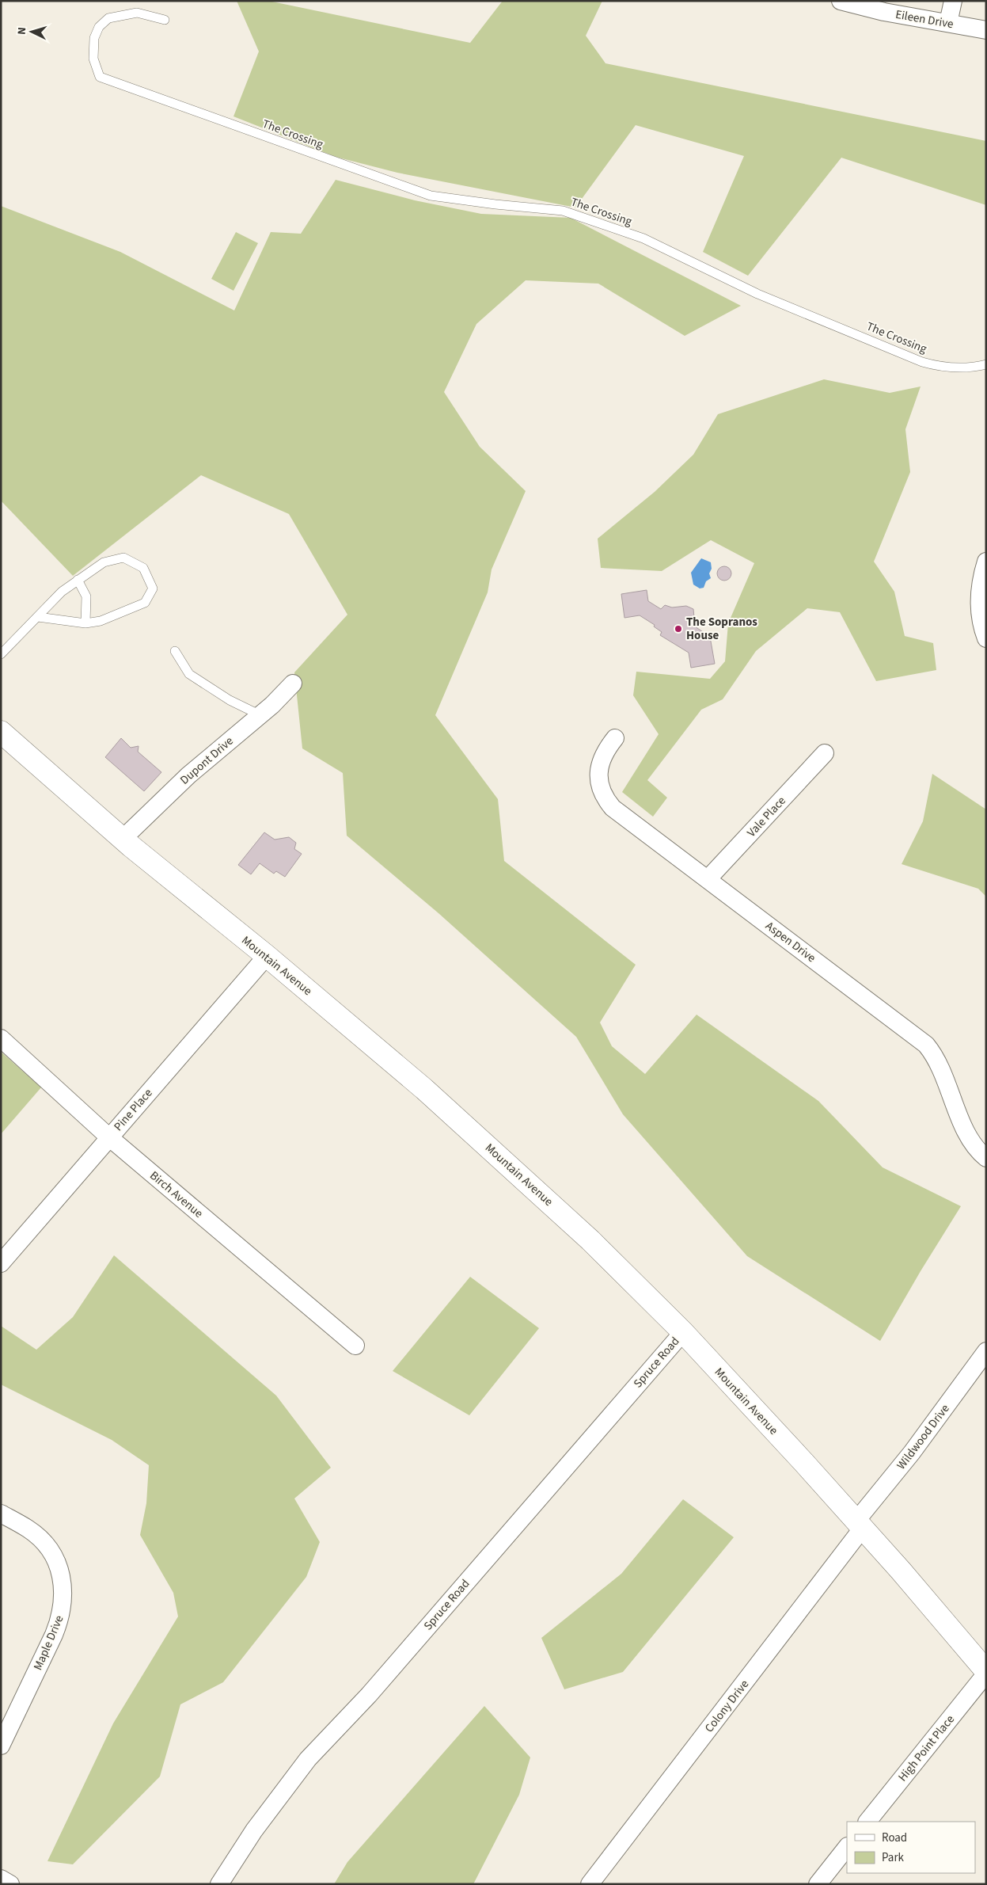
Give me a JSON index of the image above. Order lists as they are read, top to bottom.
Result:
{
  "streets": {
    "street": [
      "Eileen Drive",
      "Dupont Drive",
      "Vale Place",
      "Aspen Drive",
      "Mountain Avenue",
      "Pine Place",
      "Birch Avenue",
      "Spruce Road",
      "Wildwood Drive",
      "Maple Drive",
      "Colony Drive",
      "High Point Place"
    ],
    "lane": ["The Crossing"]
  },
  "crossings": [
    ["Dupont Drive", "Mountain Avenue"],
    ["Vale Place", "Aspen Drive"],
    ["Mountain Avenue", "Pine Place"],
    ["Mountain Avenue", "Spruce Road"],
    ["Mountain Avenue", "Wildwood Drive"],
    ["Mountain Avenue", "Colony Drive"],
    ["Mountain Avenue", "High Point Place"],
    ["Pine Place", "Birch Avenue"],
    ["Wildwood Drive", "Colony Drive"]
  ],
  "places": ["The Sopranos House"],
  "legend": ["Road", "Park"],
  "north": "left"
}
